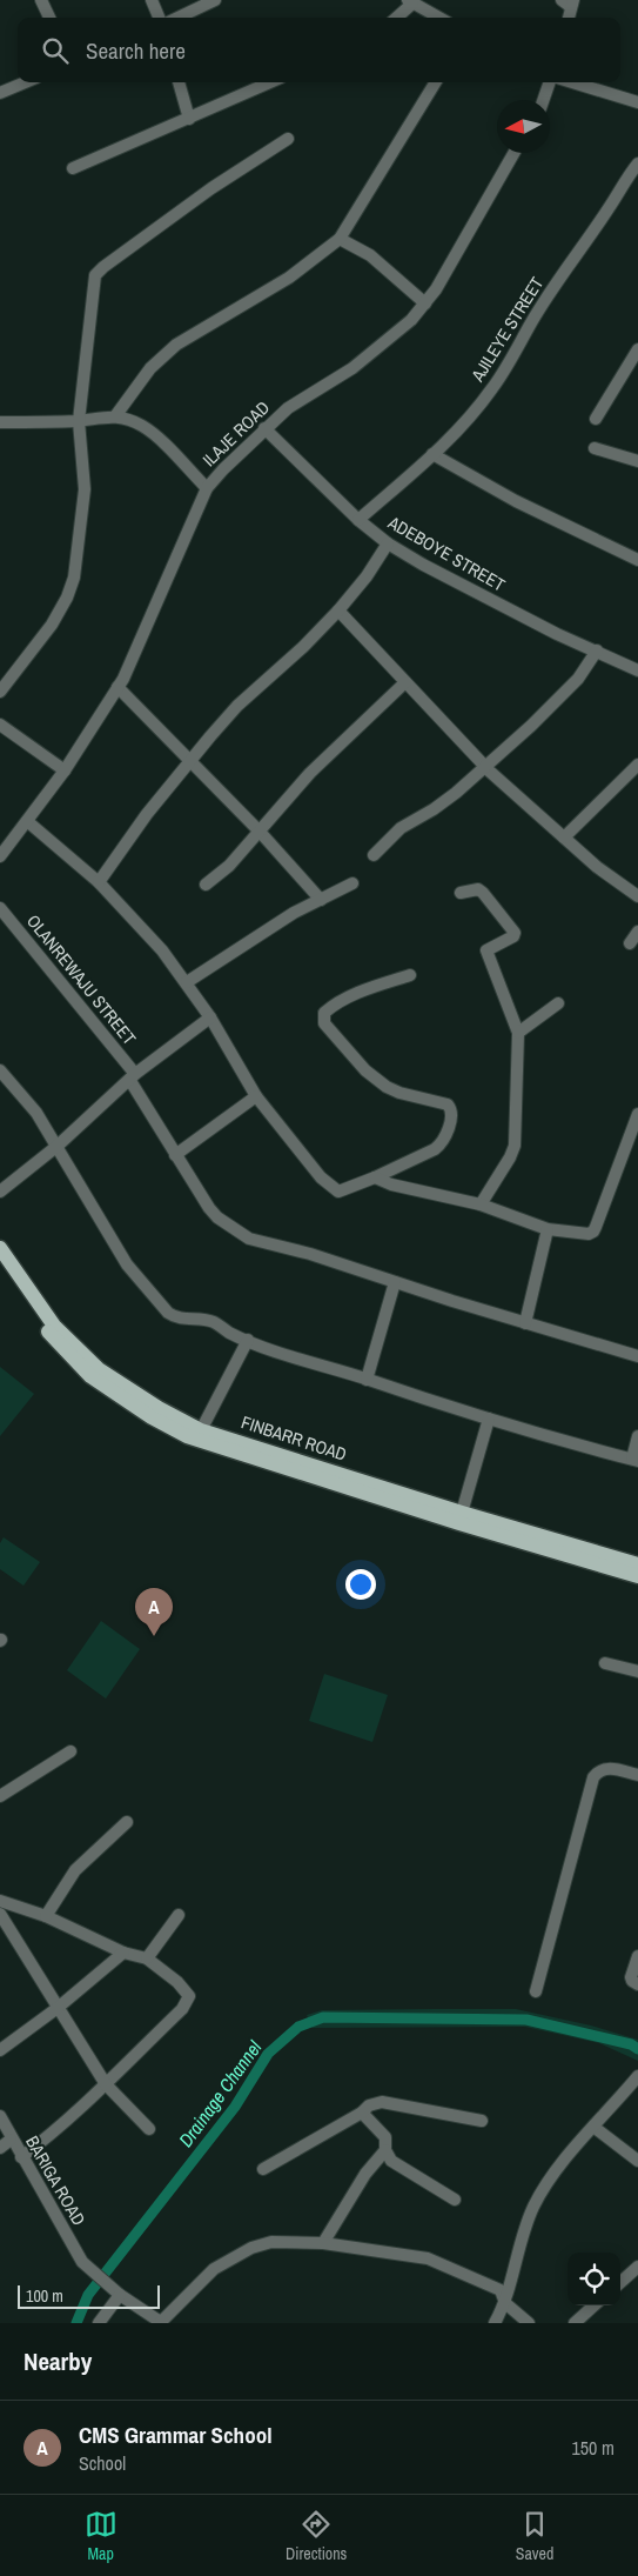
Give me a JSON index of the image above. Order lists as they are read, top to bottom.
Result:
{
  "streets": {
    "main road": ["FINBARR ROAD"],
    "street": [
      "AJILEYE STREET",
      "ILAJE ROAD",
      "ADEBOYE STREET",
      "OLANREWAJU STREET",
      "BARIGA ROAD"
    ]
  },
  "crossings": [
    ["AJILEYE STREET", "ADEBOYE STREET"],
    ["ILAJE ROAD", "ADEBOYE STREET"]
  ],
  "water": ["Drainage Channel"],
  "scale_bar": "100 m",
  "north": "left",
  "page": {
    "search": "Search here",
    "pins": "A",
    "scale": "100 m",
    "heading": "Nearby",
    "list": [
      {
        "mark": "A",
        "name": "CMS Grammar School",
        "note": "School",
        "value": "150 m"
      }
    ],
    "nav": ["Map", "Directions", "Saved"]
  }
}
